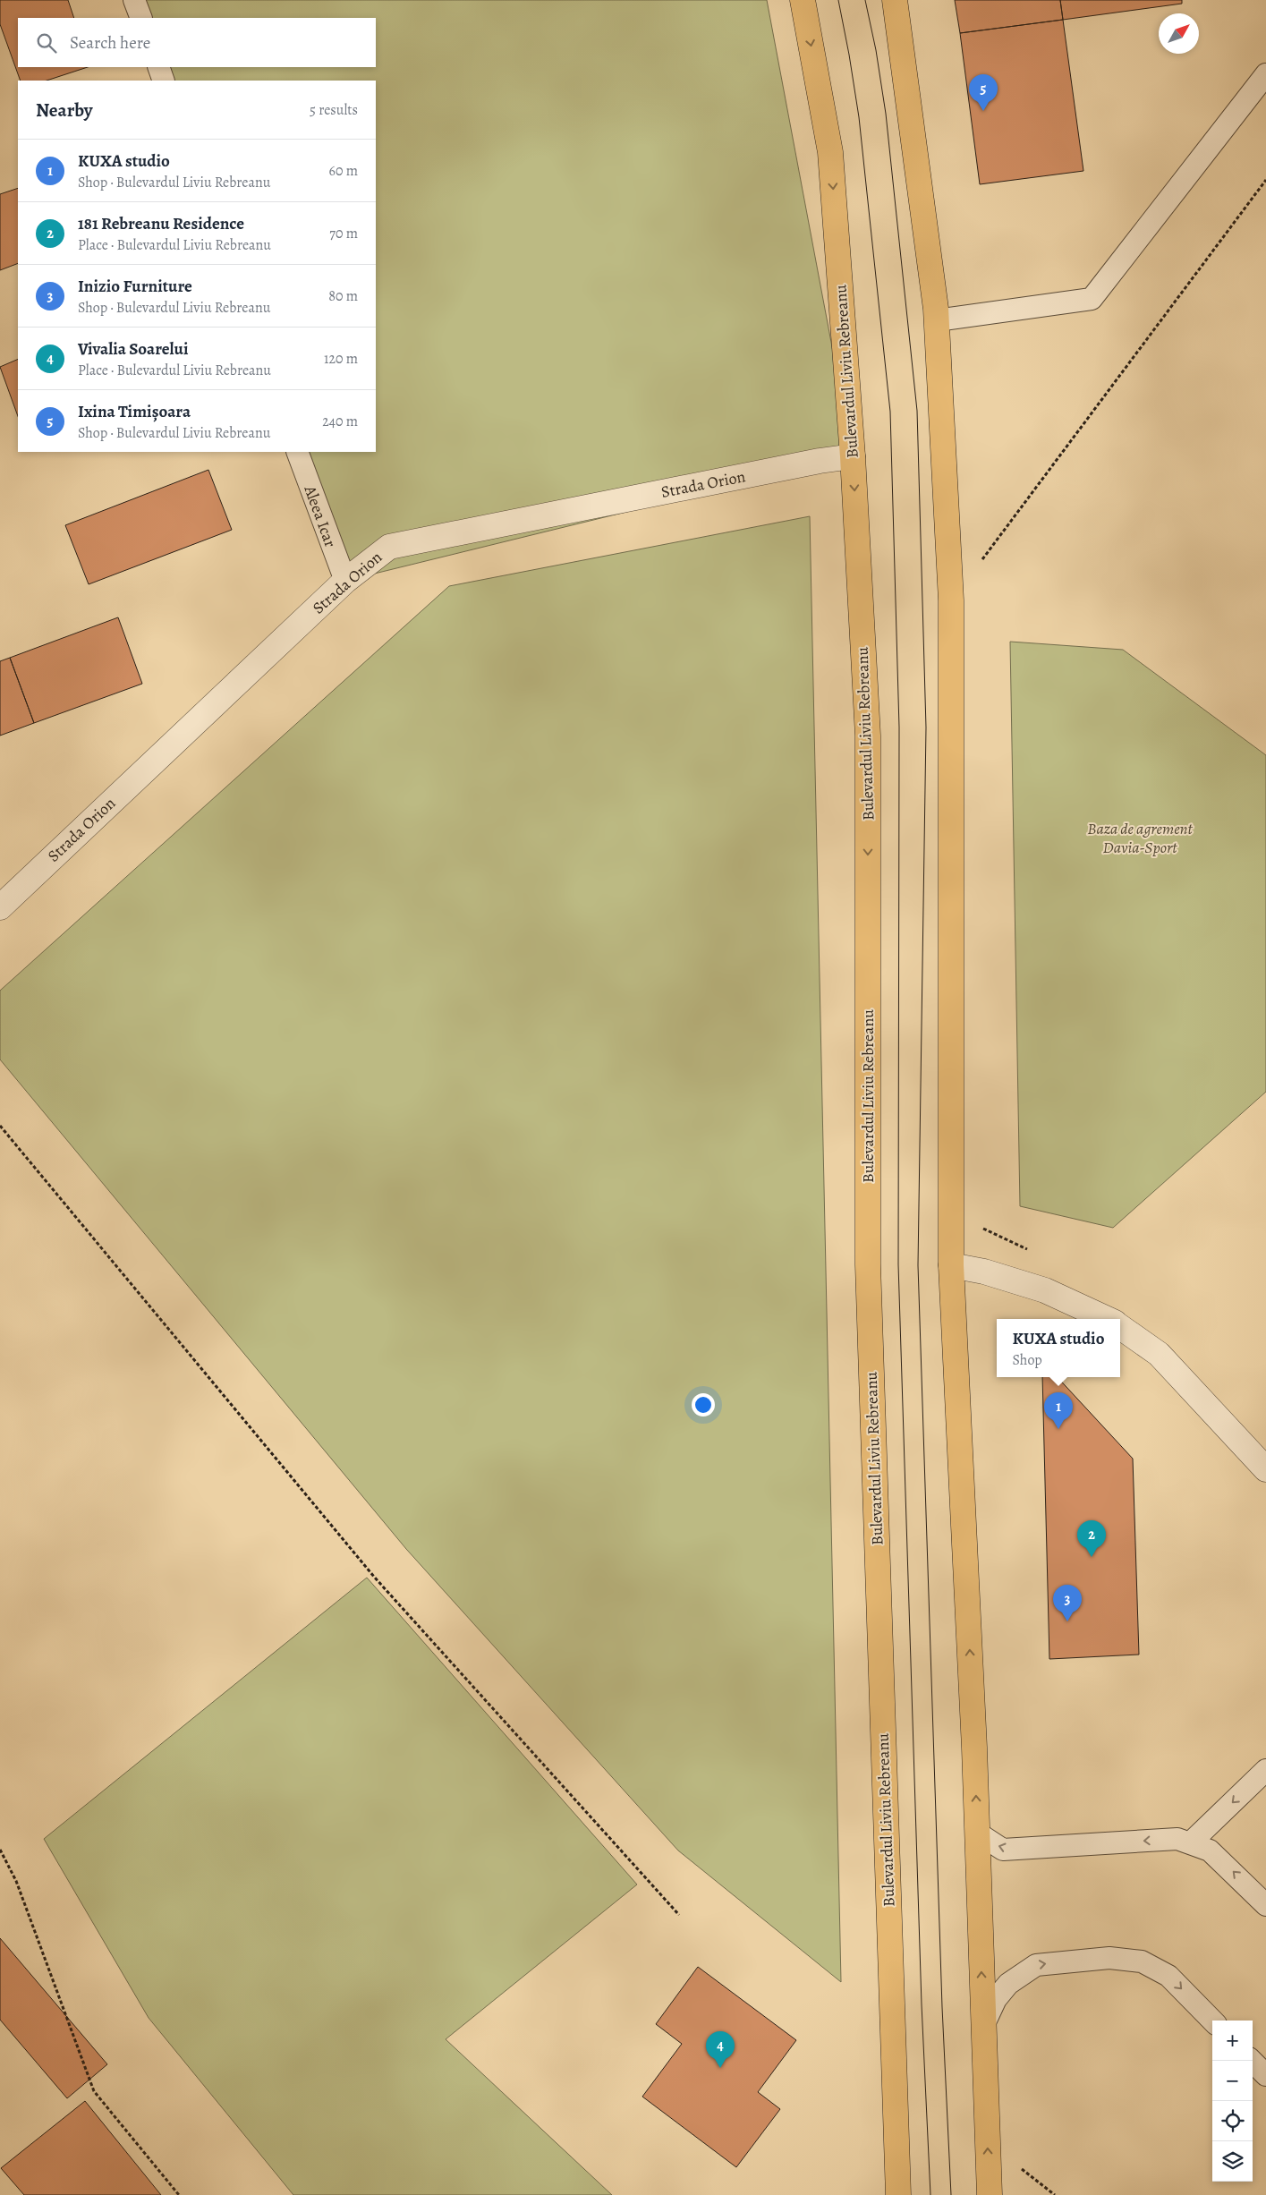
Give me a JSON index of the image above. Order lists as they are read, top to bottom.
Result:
{
  "streets": {
    "main road": ["Bulevardul Liviu Rebreanu"],
    "street": ["Strada Orion"],
    "lane": ["Aleea Icar"]
  },
  "crossings": [
    ["Bulevardul Liviu Rebreanu", "Strada Orion"],
    ["Strada Orion", "Aleea Icar"]
  ],
  "parks": ["Baza de agrement Davia-Sport"],
  "north": "top right",
  "page": {
    "search": "Search here",
    "pins": [
      "5",
      "1",
      "2",
      "3",
      "4"
    ],
    "heading": ["Nearby", "5 results"],
    "list": [
      {
        "mark": "1",
        "name": "KUXA studio",
        "note": "Shop · Bulevardul Liviu Rebreanu",
        "value": "60 m"
      },
      {
        "mark": "2",
        "name": "181 Rebreanu Residence",
        "note": "Place · Bulevardul Liviu Rebreanu",
        "value": "70 m"
      },
      {
        "mark": "3",
        "name": "Inizio Furniture",
        "note": "Shop · Bulevardul Liviu Rebreanu",
        "value": "80 m"
      },
      {
        "mark": "4",
        "name": "Vivalia Soarelui",
        "note": "Place · Bulevardul Liviu Rebreanu",
        "value": "120 m"
      },
      {
        "mark": "5",
        "name": "Ixina Timișoara",
        "note": "Shop · Bulevardul Liviu Rebreanu",
        "value": "240 m"
      }
    ],
    "popup": ["KUXA studio", "Shop"],
    "map_buttons": ["+", "−"]
  }
}
